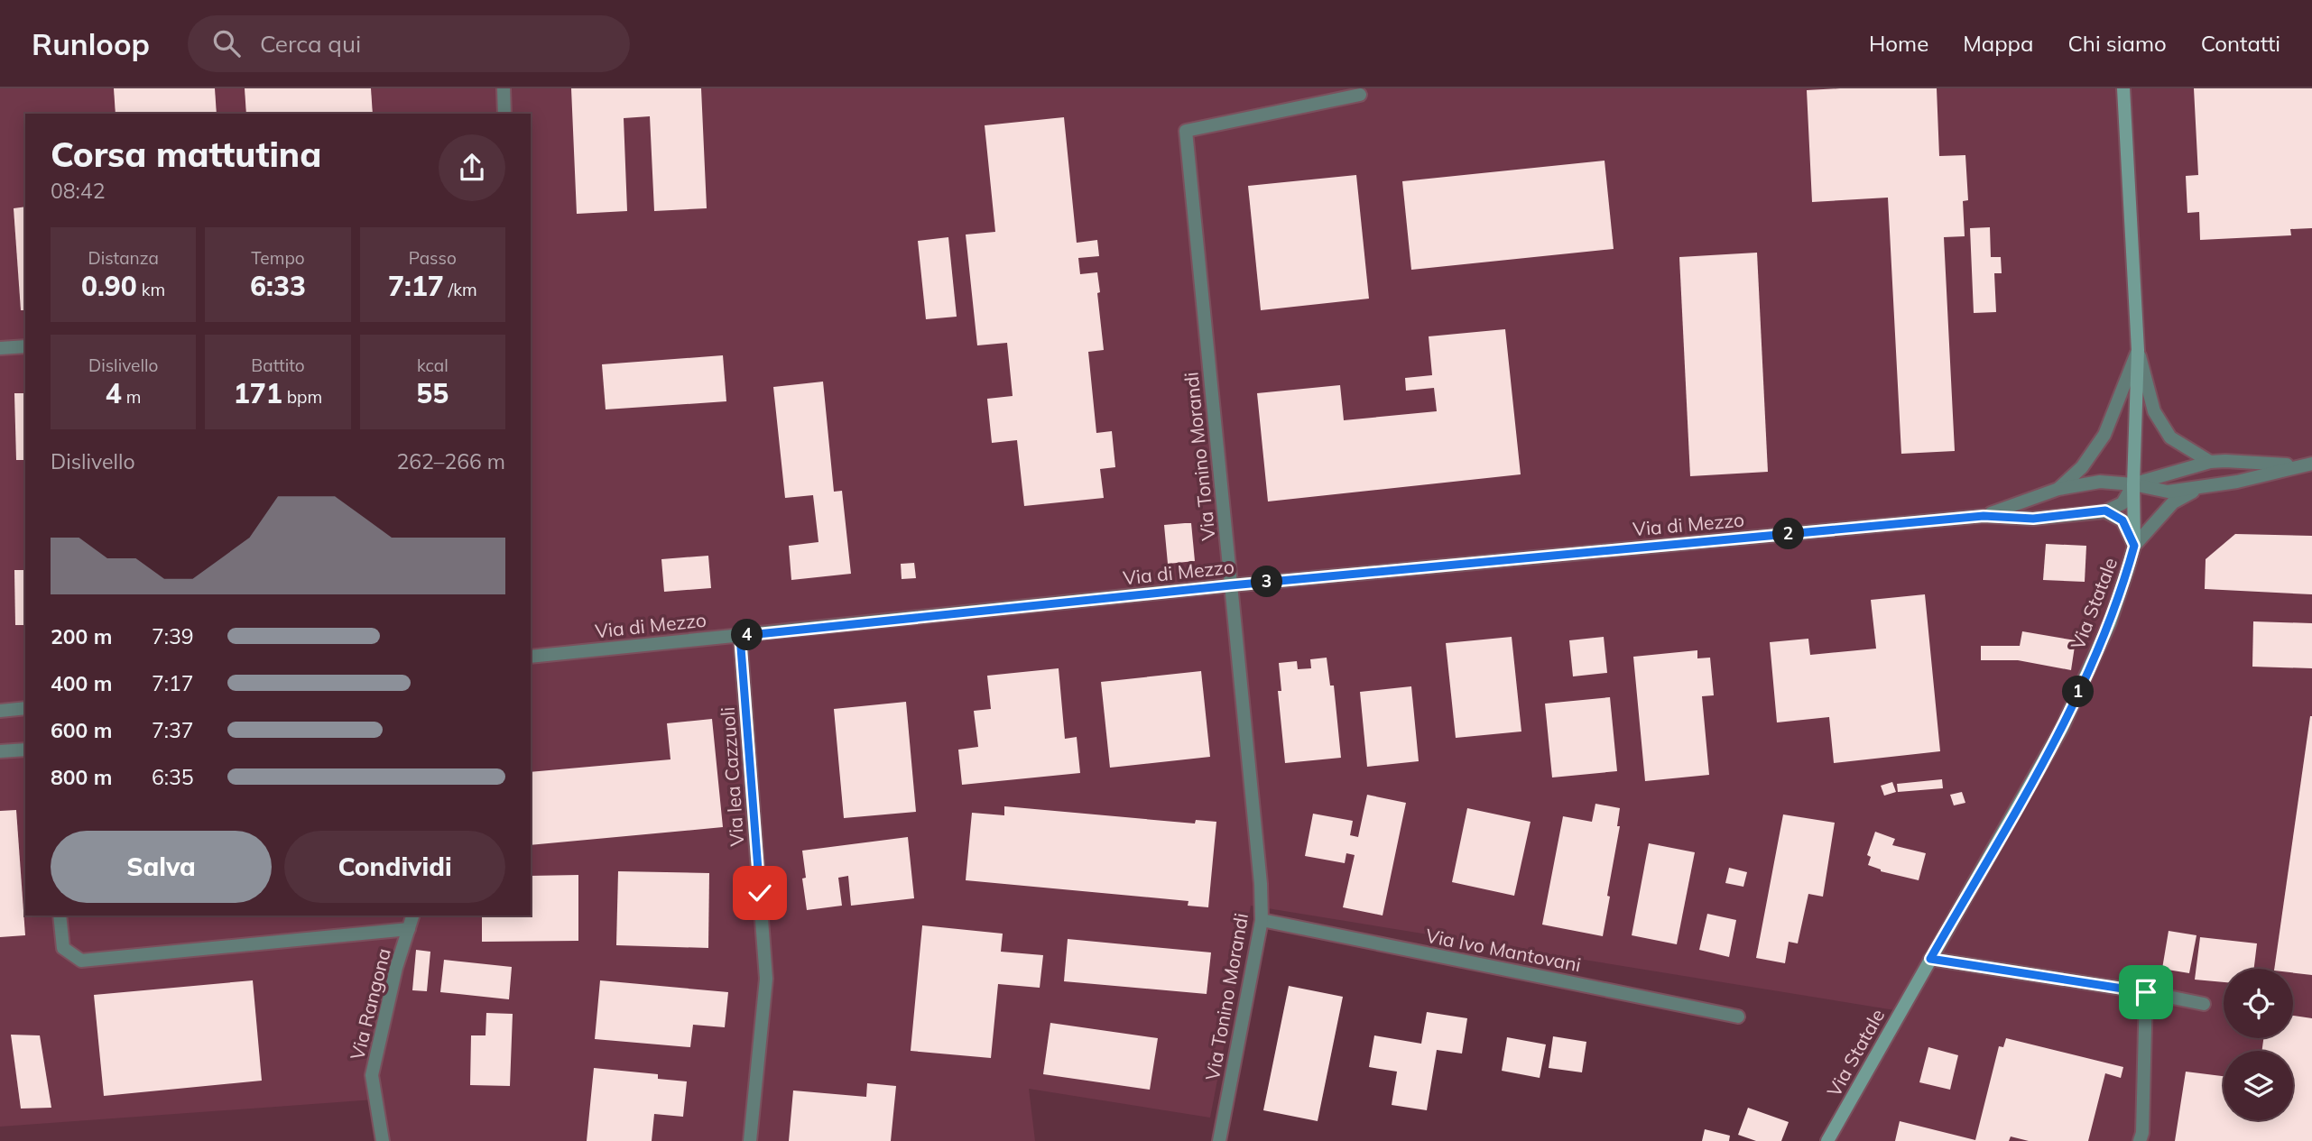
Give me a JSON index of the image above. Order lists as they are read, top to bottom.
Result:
{
  "streets": {
    "main road": ["Via Statale"],
    "street": [
      "Via Tonino Morandi",
      "Via di Mezzo",
      "Via lea Cazzuoli",
      "Via Ivo Mantovani",
      "Via Rangona"
    ]
  },
  "crossings": [
    ["Via Tonino Morandi", "Via di Mezzo"],
    ["Via Tonino Morandi", "Via Ivo Mantovani"],
    ["Via di Mezzo", "Via lea Cazzuoli"]
  ],
  "page": {
    "header": "Runloop",
    "search": "Cerca qui",
    "nav": [
      "Home",
      "Mappa",
      "Chi siamo",
      "Contatti"
    ],
    "heading": ["Corsa mattutina", "08:42"],
    "stats": [
      ["Distanza", "0.90 km"],
      ["Tempo", "6:33"],
      ["Passo", "7:17 /km"],
      ["Dislivello", "4 m"],
      ["Battito", "171 bpm"],
      ["kcal", "55"]
    ],
    "chart": ["Dislivello", "262–266 m"],
    "pins": [
      "2",
      "3",
      "4",
      "1"
    ],
    "list": [
      {
        "name": "200 m",
        "note": "7:39"
      },
      {
        "name": "400 m",
        "note": "7:17"
      },
      {
        "name": "600 m",
        "note": "7:37"
      },
      {
        "name": "800 m",
        "note": "6:35"
      }
    ],
    "buttons": ["Salva", "Condividi"]
  }
}
